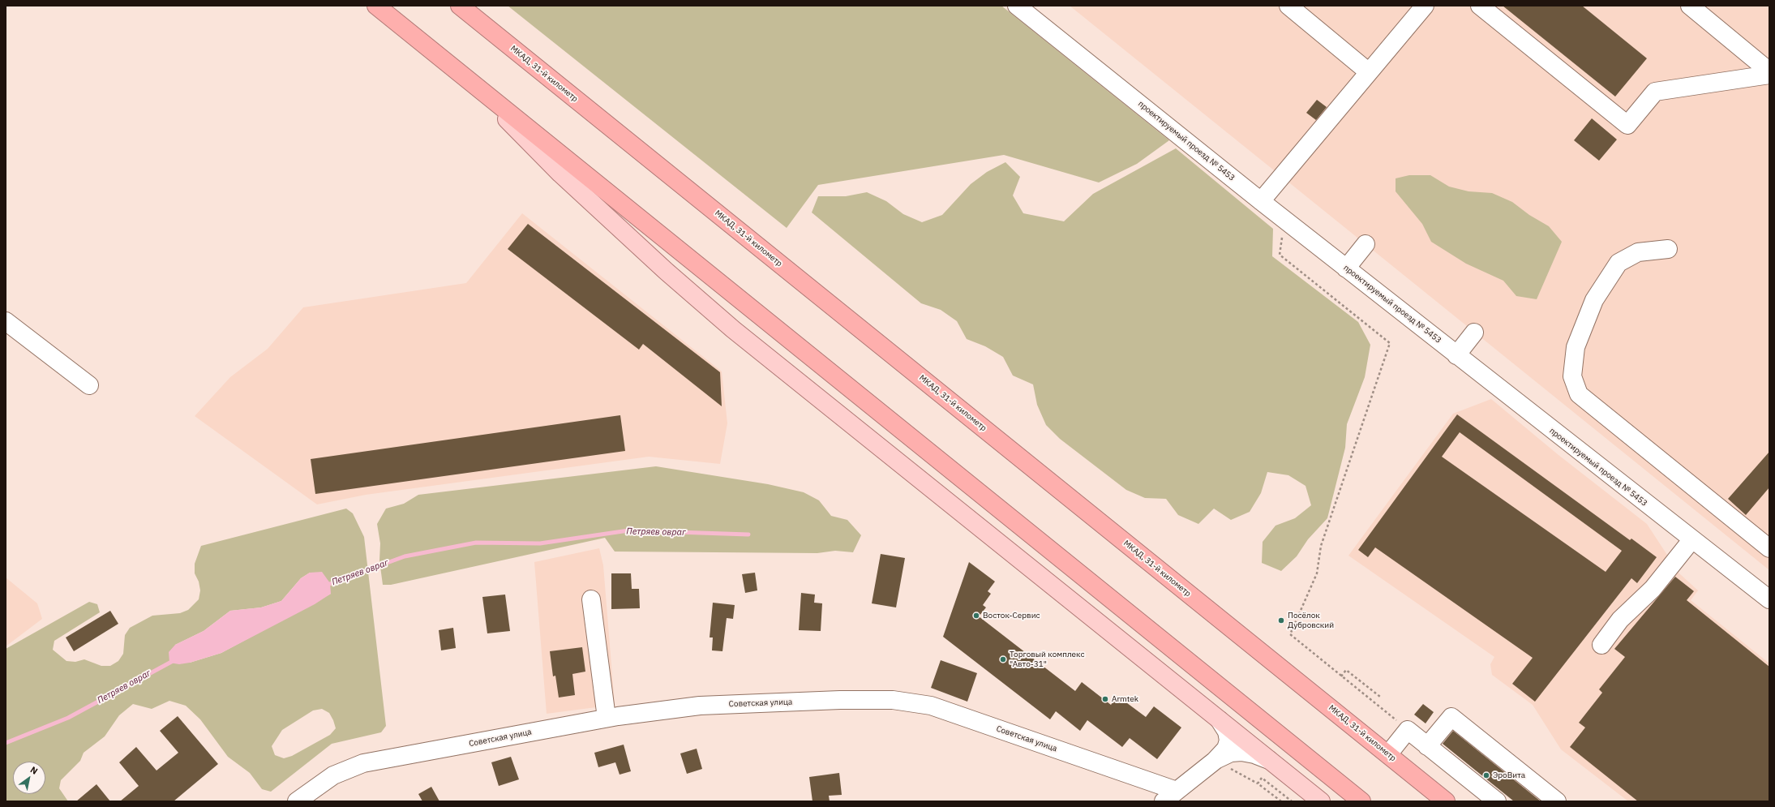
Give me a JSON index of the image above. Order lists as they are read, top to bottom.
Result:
{
  "streets": {
    "highway": ["МКАД, 31-й километр"],
    "street": ["проектируемый проезд № 5453", "Советская улица"]
  },
  "water": ["Петряев овраг"],
  "places": [
    "Восток-Сервис",
    "Посёлок Дубровский",
    "Торговый комплекс \"Авто-31\"",
    "Armtek",
    "ЭроВита"
  ],
  "north": "top right"
}
